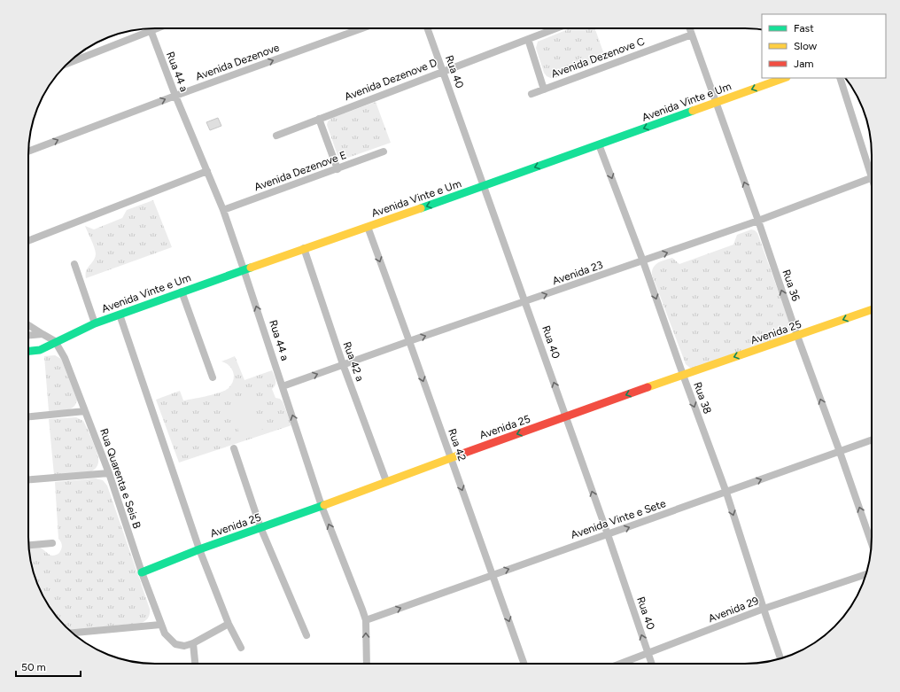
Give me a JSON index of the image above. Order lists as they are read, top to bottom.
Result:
{
  "streets": {
    "street": [
      "Avenida Dezenove C",
      "Avenida Dezenove",
      "Rua 44 a",
      "Rua 40",
      "Avenida Dezenove D",
      "Avenida Vinte e Um",
      "Avenida Dezenove E",
      "Avenida 23",
      "Rua 36",
      "Avenida 25",
      "Rua 42 a",
      "Rua 38",
      "Rua 42",
      "Rua Quarenta e Seis B",
      "Avenida Vinte e Sete",
      "Avenida 29"
    ]
  },
  "crossings": [
    ["Avenida Dezenove C", "Rua 36"],
    ["Avenida Dezenove", "Rua 44 a"],
    ["Rua 44 a", "Avenida Vinte e Um"],
    ["Rua 44 a", "Avenida Dezenove E"],
    ["Rua 44 a", "Avenida 23"],
    ["Rua 44 a", "Avenida 25"],
    ["Rua 44 a", "Avenida Vinte e Sete"],
    ["Rua 40", "Avenida Dezenove D"],
    ["Rua 40", "Avenida Vinte e Um"],
    ["Rua 40", "Avenida 23"],
    ["Rua 40", "Avenida 25"],
    ["Rua 40", "Avenida Vinte e Sete"],
    ["Rua 40", "Avenida 29"],
    ["Avenida Vinte e Um", "Rua 36"],
    ["Avenida Vinte e Um", "Rua 42 a"],
    ["Avenida Vinte e Um", "Rua 38"],
    ["Avenida Vinte e Um", "Rua 42"],
    ["Avenida Vinte e Um", "Rua Quarenta e Seis B"],
    ["Avenida 23", "Rua 36"],
    ["Avenida 23", "Rua 42 a"],
    ["Avenida 23", "Rua 38"],
    ["Avenida 23", "Rua 42"],
    ["Rua 36", "Avenida 25"],
    ["Rua 36", "Avenida Vinte e Sete"],
    ["Avenida 25", "Rua 42 a"],
    ["Avenida 25", "Rua 38"],
    ["Avenida 25", "Rua 42"],
    ["Avenida 25", "Rua Quarenta e Seis B"],
    ["Rua 38", "Avenida Vinte e Sete"],
    ["Rua 38", "Avenida 29"],
    ["Rua 42", "Avenida Vinte e Sete"]
  ],
  "one_way": [
    "Avenida Dezenove",
    "Rua 44 a",
    "Rua 40",
    "Avenida Vinte e Um",
    "Avenida 23",
    "Rua 36",
    "Avenida 25",
    "Rua 38",
    "Rua 42",
    "Avenida Vinte e Sete"
  ],
  "legend": ["Fast", "Slow", "Jam"],
  "scale_bar": "50 m"
}
